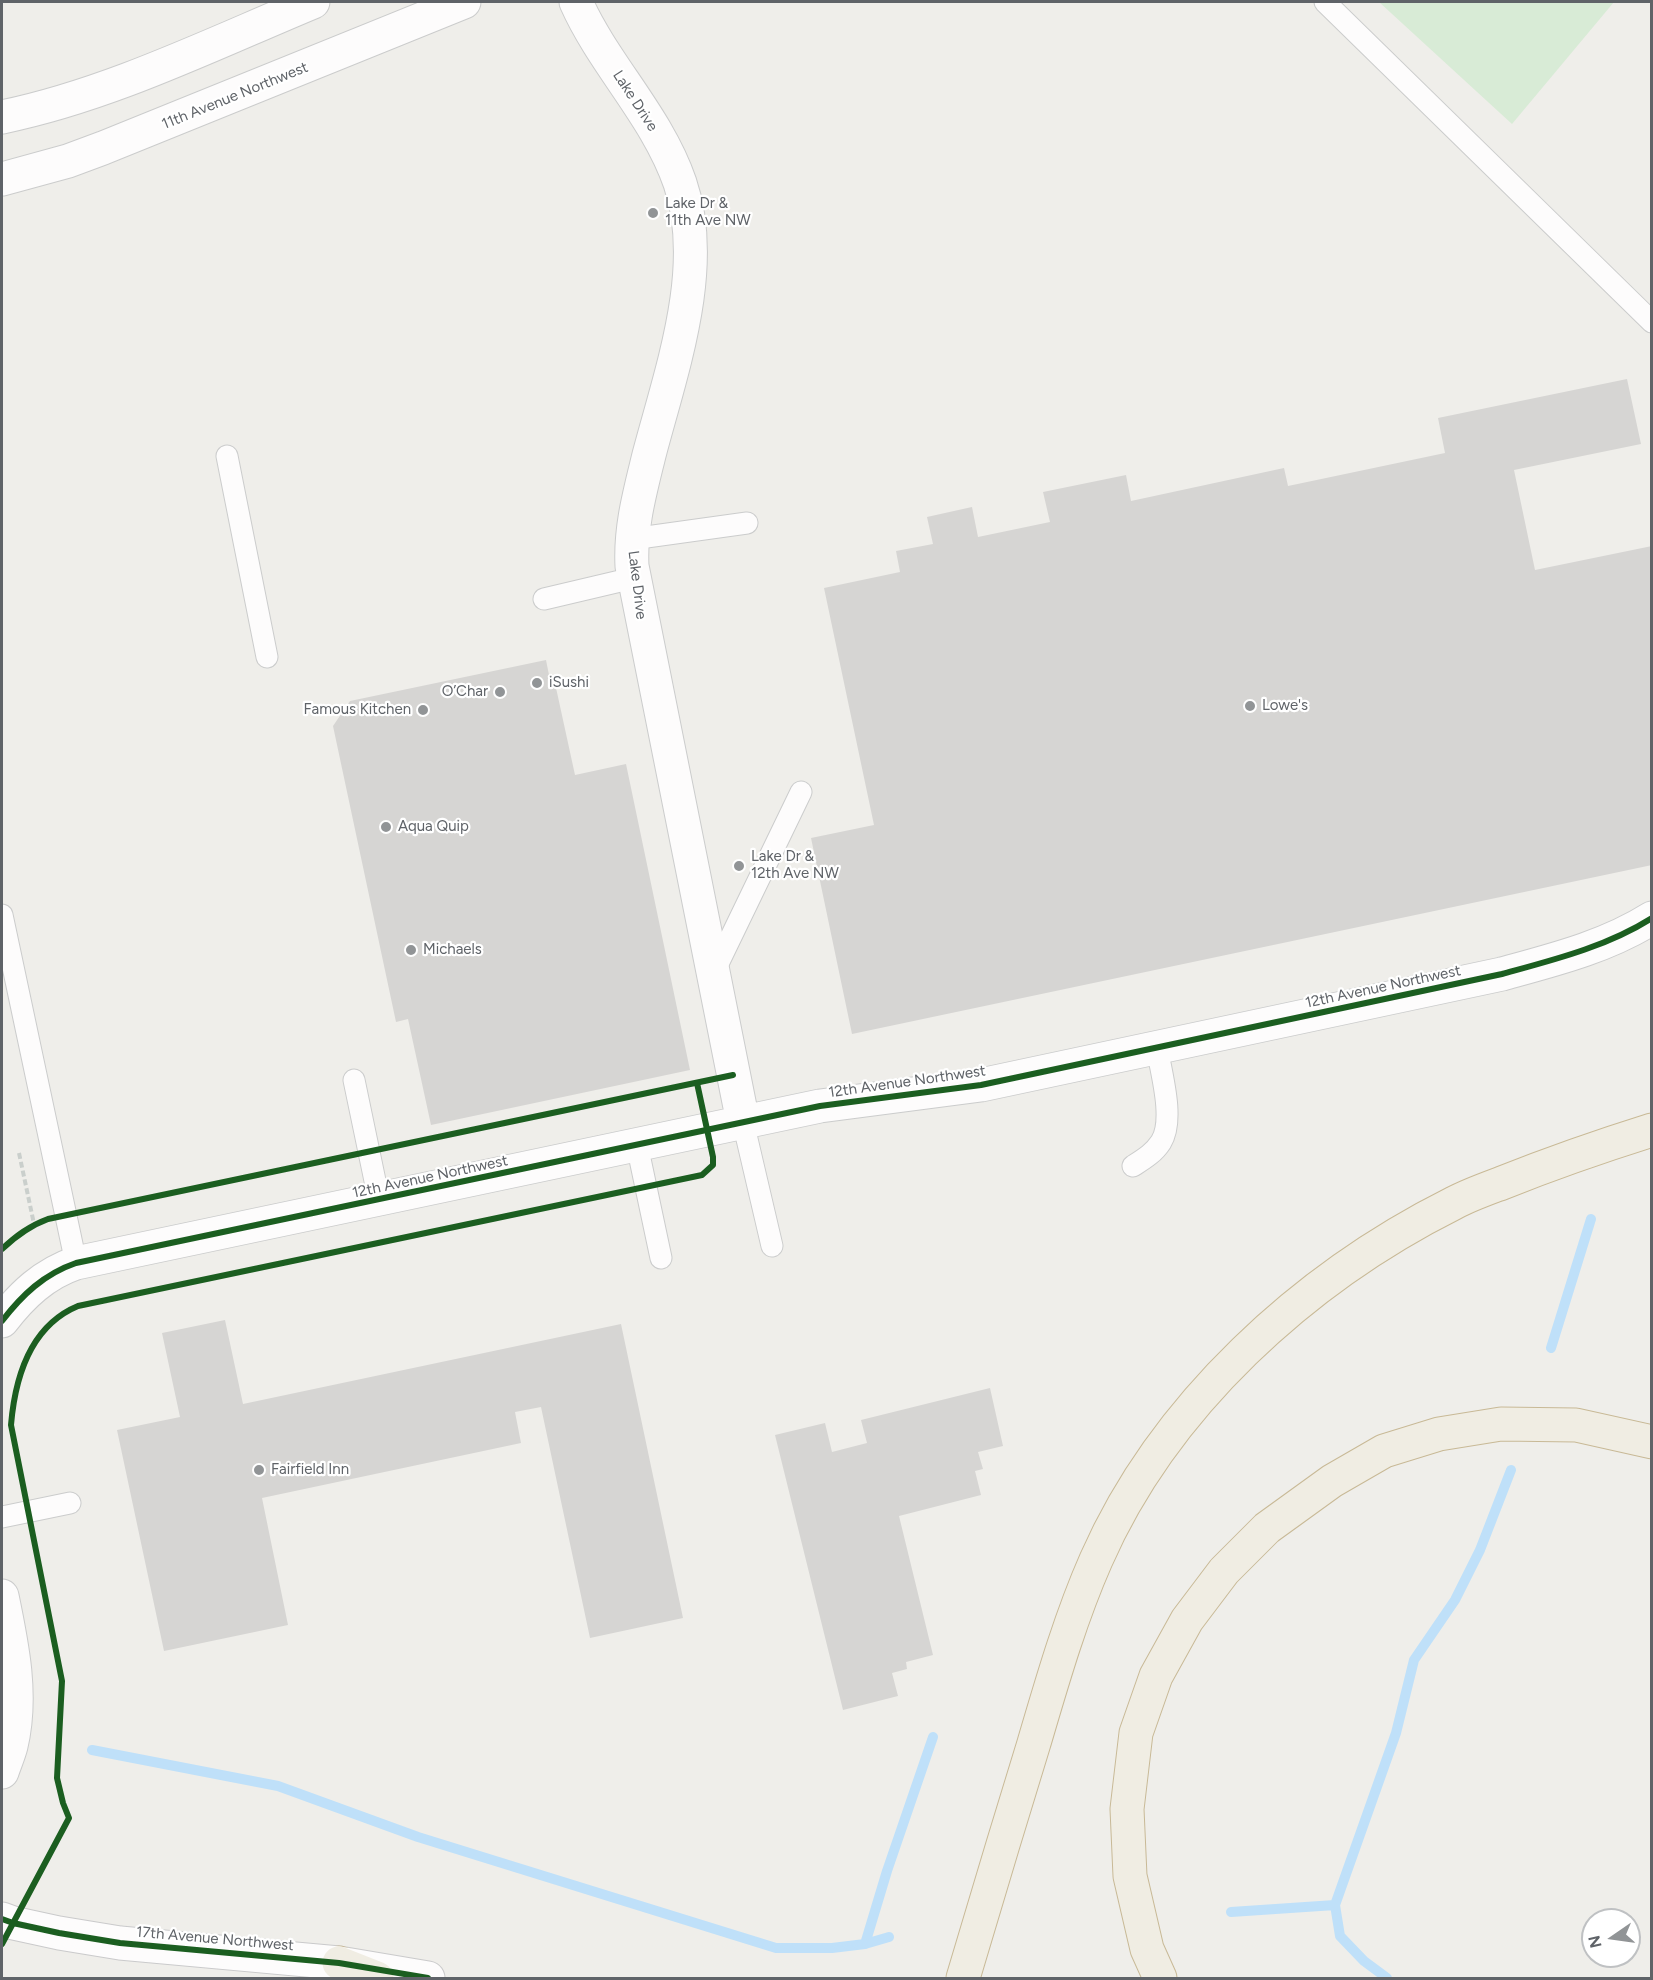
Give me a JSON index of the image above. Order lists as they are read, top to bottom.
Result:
{
  "streets": {
    "street": [
      "11th Avenue Northwest",
      "Lake Drive",
      "12th Avenue Northwest",
      "17th Avenue Northwest"
    ]
  },
  "crossings": [
    ["Lake Drive", "12th Avenue Northwest"]
  ],
  "places": [
    "Lake Dr & 11th Ave NW",
    "iSushi",
    "O’Char",
    "Lowe's",
    "Famous Kitchen",
    "Aqua Quip",
    "Lake Dr & 12th Ave NW",
    "Michaels",
    "Fairfield Inn"
  ],
  "north": "left"
}
